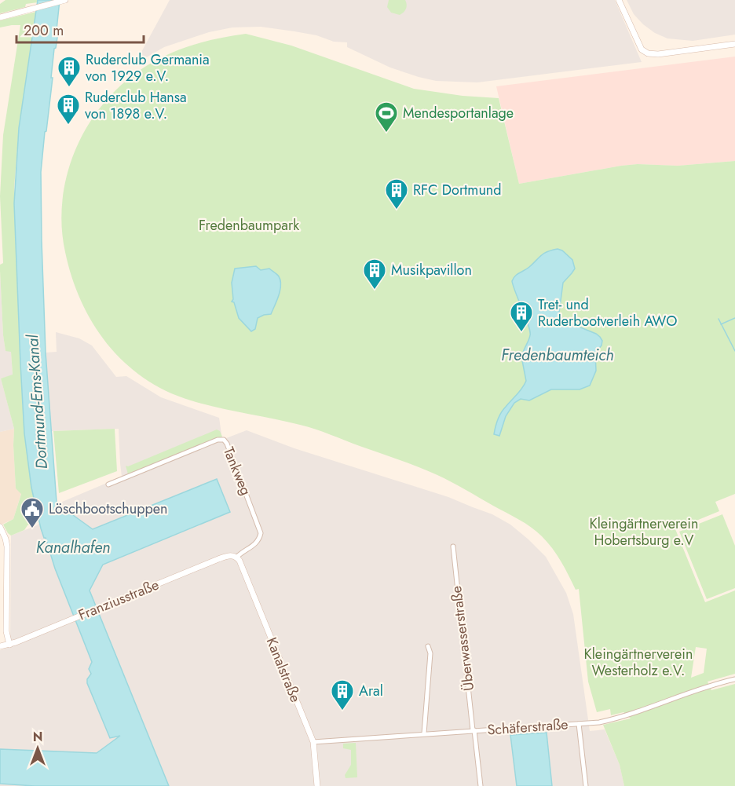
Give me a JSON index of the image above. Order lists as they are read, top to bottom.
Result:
{
  "streets": {
    "main road": ["Franziusstraße", "Kanalstraße"],
    "street": ["Tankweg", "Überwasserstraße", "Schäferstraße"]
  },
  "crossings": [
    ["Tankweg", "Franziusstraße"],
    ["Tankweg", "Kanalstraße"],
    ["Franziusstraße", "Kanalstraße"],
    ["Überwasserstraße", "Schäferstraße"],
    ["Kanalstraße", "Schäferstraße"]
  ],
  "water": ["Fredenbaumteich", "Dortmund-Ems-Kanal", "Kanalhafen"],
  "parks": ["Fredenbaumpark", "Kleingärtnerverein Hobertsburg e.V", "Kleingärtnerverein Westerholz e.V."],
  "places": {
    "building": [
      "Ruderclub Germania von 1929 e.V.",
      "Ruderclub Hansa von 1898 e.V.",
      "RFC Dortmund",
      "Musikpavillon",
      "Tret- und Ruderbootverleih AWO",
      "Aral"
    ],
    "sports": ["Mendesportanlage"],
    "public building": ["Löschbootschuppen"]
  },
  "scale_bar": "200 m",
  "north": "top"
}
